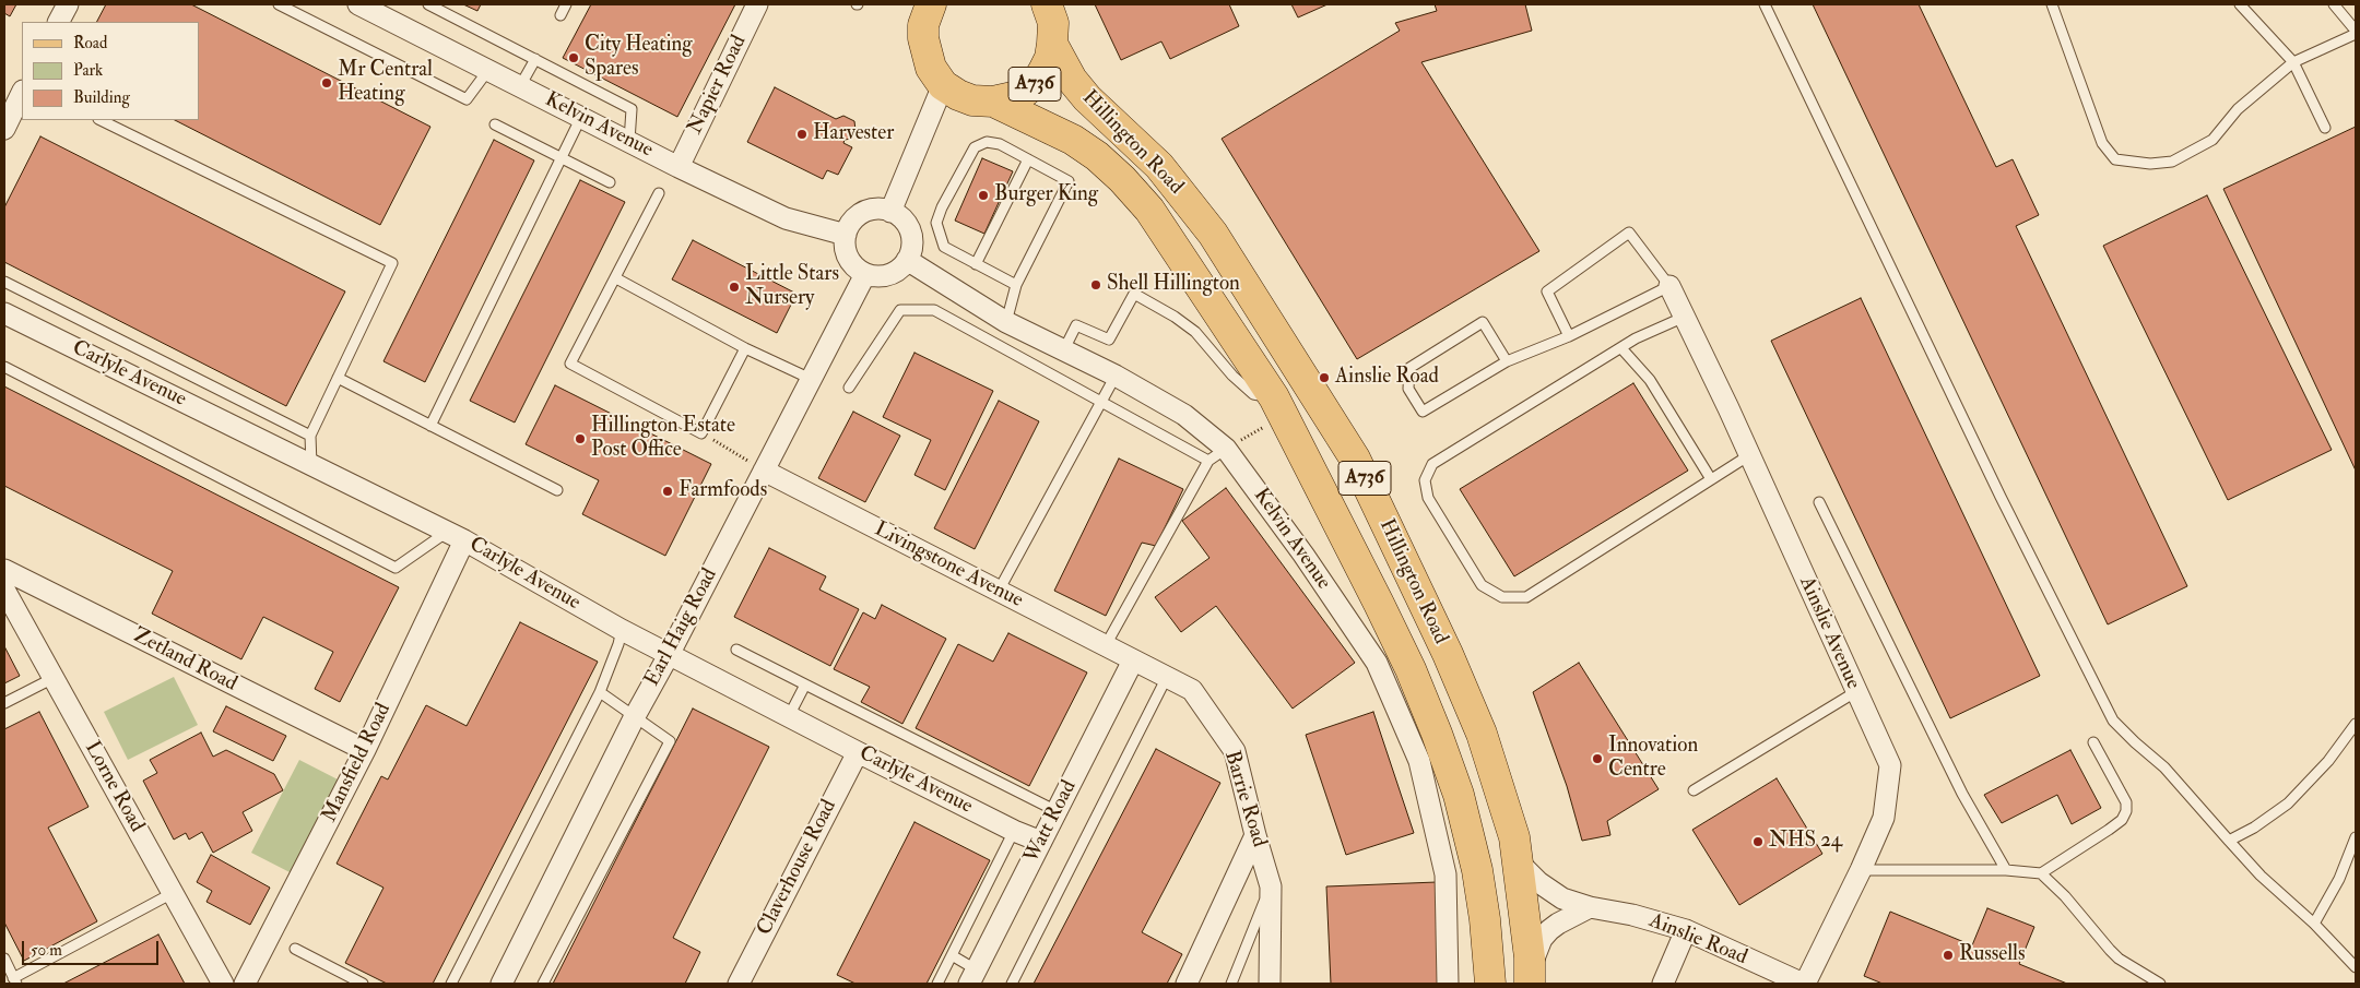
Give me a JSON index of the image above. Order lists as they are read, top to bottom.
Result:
{
  "streets": {
    "main road": ["A736", "Hillington Road"],
    "street": [
      "Napier Road",
      "Kelvin Avenue",
      "Carlyle Avenue",
      "Livingstone Avenue",
      "Earl Haig Road",
      "Ainslie Avenue",
      "Zetland Road",
      "Mansfield Road",
      "Lorne Road",
      "Barrie Road",
      "Watt Road",
      "Claverhouse Road",
      "Ainslie Road"
    ]
  },
  "crossings": [
    ["A736", "Hillington Road"],
    ["Napier Road", "Kelvin Avenue"],
    ["Kelvin Avenue", "Earl Haig Road"],
    ["Hillington Road", "Ainslie Road"],
    ["Carlyle Avenue", "Earl Haig Road"],
    ["Carlyle Avenue", "Mansfield Road"],
    ["Carlyle Avenue", "Watt Road"],
    ["Carlyle Avenue", "Claverhouse Road"],
    ["Livingstone Avenue", "Earl Haig Road"],
    ["Livingstone Avenue", "Barrie Road"],
    ["Livingstone Avenue", "Watt Road"],
    ["Ainslie Avenue", "Ainslie Road"],
    ["Zetland Road", "Mansfield Road"],
    ["Barrie Road", "Watt Road"]
  ],
  "places": [
    "City Heating Spares",
    "Mr Central Heating",
    "Harvester",
    "Burger King",
    "Shell Hillington",
    "Little Stars Nursery",
    "Ainslie Road",
    "Hillington Estate Post Office",
    "Farmfoods",
    "Innovation Centre",
    "NHS 24",
    "Russells"
  ],
  "legend": ["Road", "Park", "Building"],
  "scale_bar": "50 m"
}
